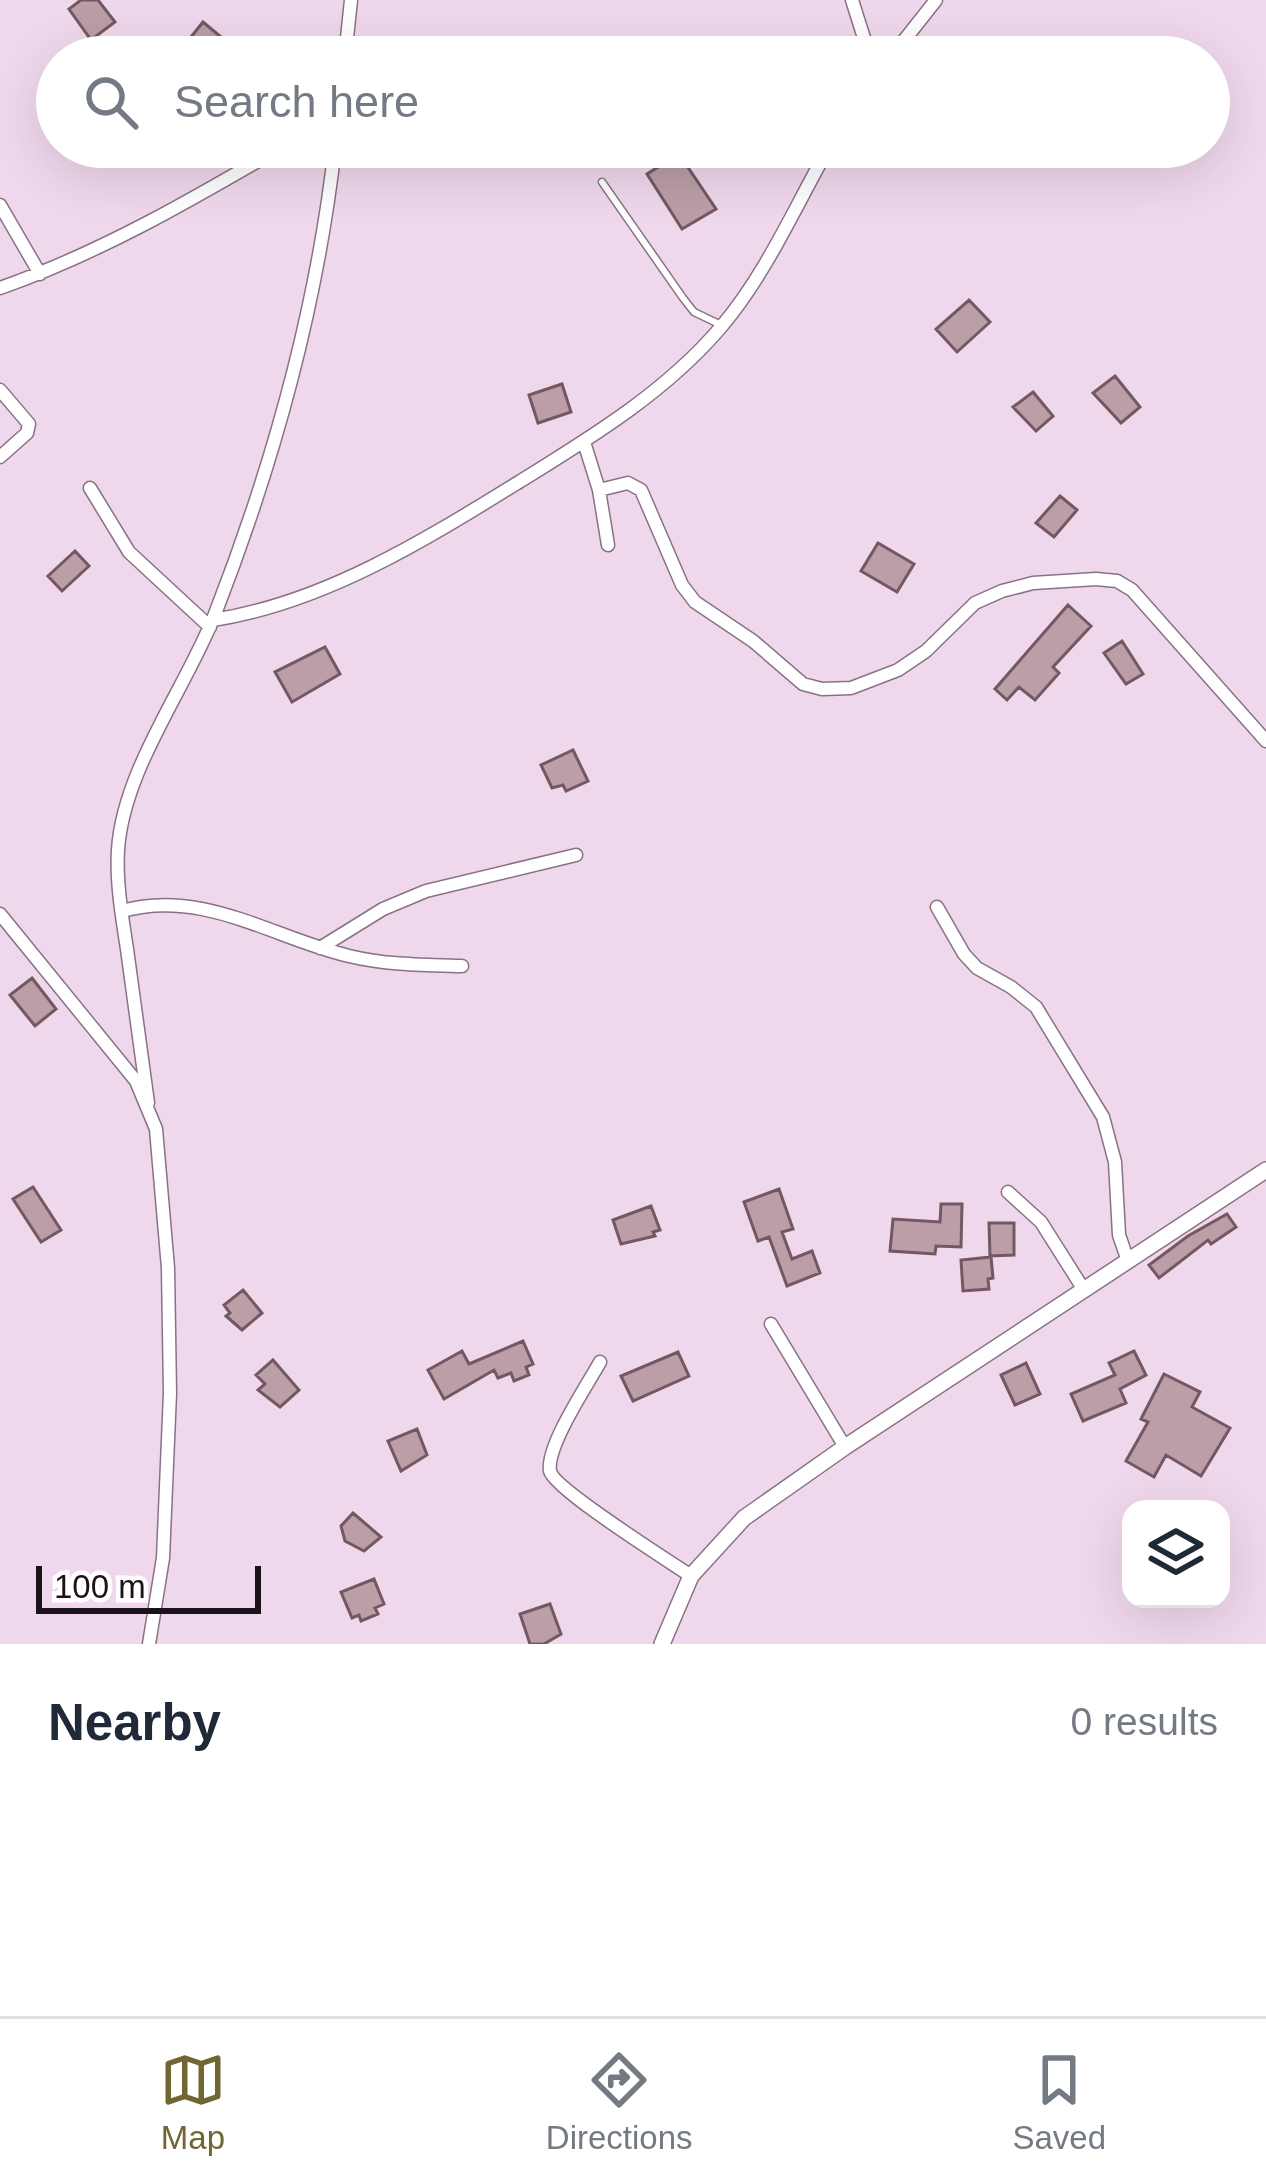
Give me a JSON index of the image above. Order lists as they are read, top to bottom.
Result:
{
  "scale_bar": "100 m",
  "page": {
    "search": "Search here",
    "scale": "100 m",
    "heading": ["Nearby", "0 results"],
    "nav": ["Map", "Directions", "Saved"]
  }
}
